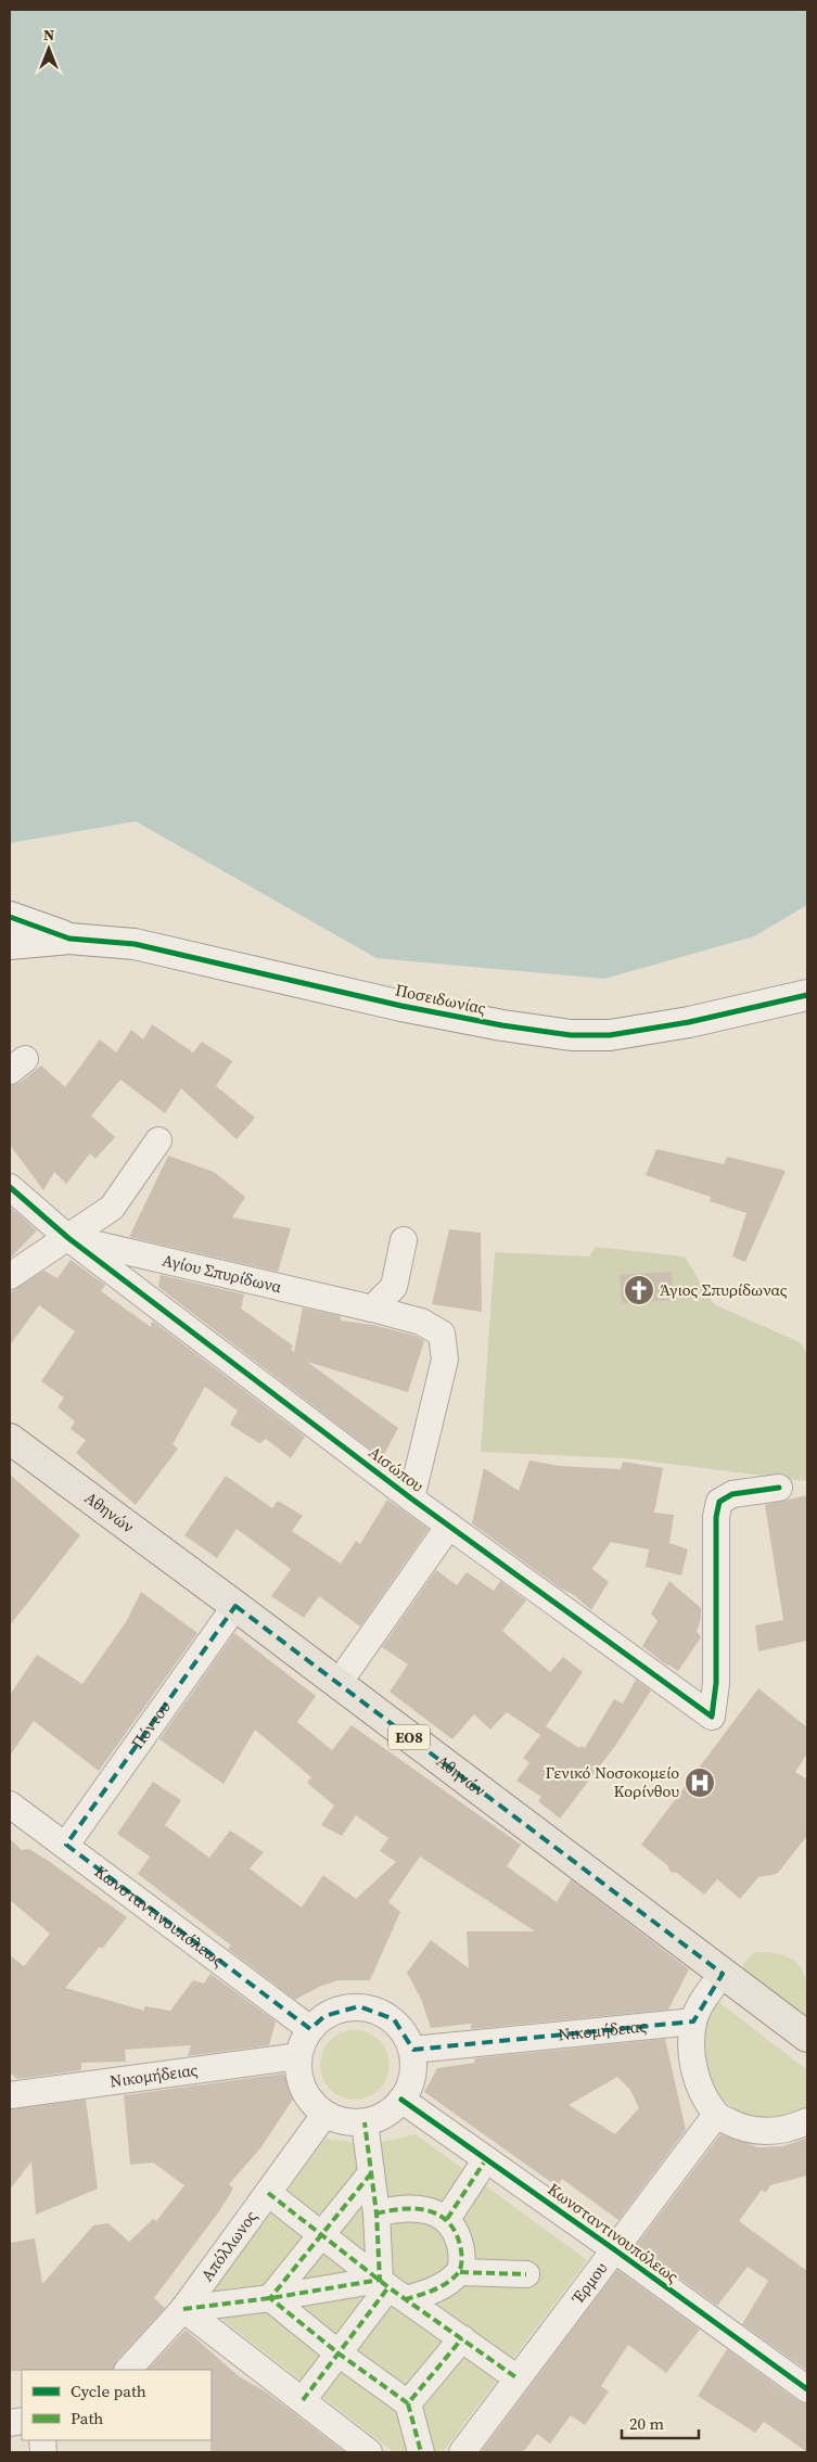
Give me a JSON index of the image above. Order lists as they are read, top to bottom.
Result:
{
  "streets": {
    "main road": ["Αθηνών", "ΕΟ8"],
    "street": [
      "Ποσειδωνίας",
      "Αγίου Σπυρίδωνα",
      "Αισώπου",
      "Πόντου",
      "Κωνσταντινουπόλεως",
      "Νικομήδειας",
      "Απόλλωνος",
      "Έρμου"
    ]
  },
  "crossings": [
    ["Αγίου Σπυρίδωνα", "Αισώπου"],
    ["Αθηνών", "Πόντου"],
    ["Πόντου", "Κωνσταντινουπόλεως"],
    ["Κωνσταντινουπόλεως", "Νικομήδειας"],
    ["Κωνσταντινουπόλεως", "Απόλλωνος"],
    ["Κωνσταντινουπόλεως", "Έρμου"],
    ["Νικομήδειας", "Απόλλωνος"]
  ],
  "places": {
    "church": ["Άγιος Σπυρίδωνας"],
    "hospital": ["Γενικό Νοσοκομείο Κορίνθου"]
  },
  "legend": ["Cycle path", "Path"],
  "scale_bar": "20 m",
  "north": "top"
}
